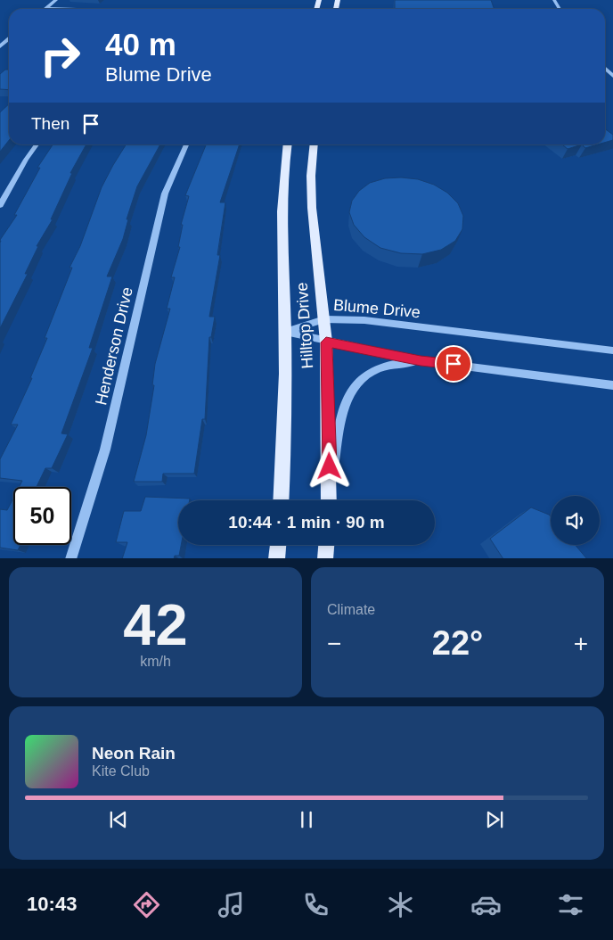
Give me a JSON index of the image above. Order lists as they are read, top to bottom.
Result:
{
  "streets": {
    "main road": ["Hilltop Drive"],
    "street": ["Blume Drive", "Henderson Drive"]
  },
  "crossings": [
    ["Blume Drive", "Hilltop Drive"]
  ],
  "page": {
    "turn": ["40 m", "Blume Drive"],
    "then": "Then",
    "limit": "50",
    "trip": "10:44 · 1 min · 90 m",
    "tile": [
      ["42", "km/h"],
      "Climate"
    ],
    "heat": ["−", "22°", "+"],
    "song": ["Neon Rain", "Kite Club"],
    "tabs": "10:43"
  }
}
